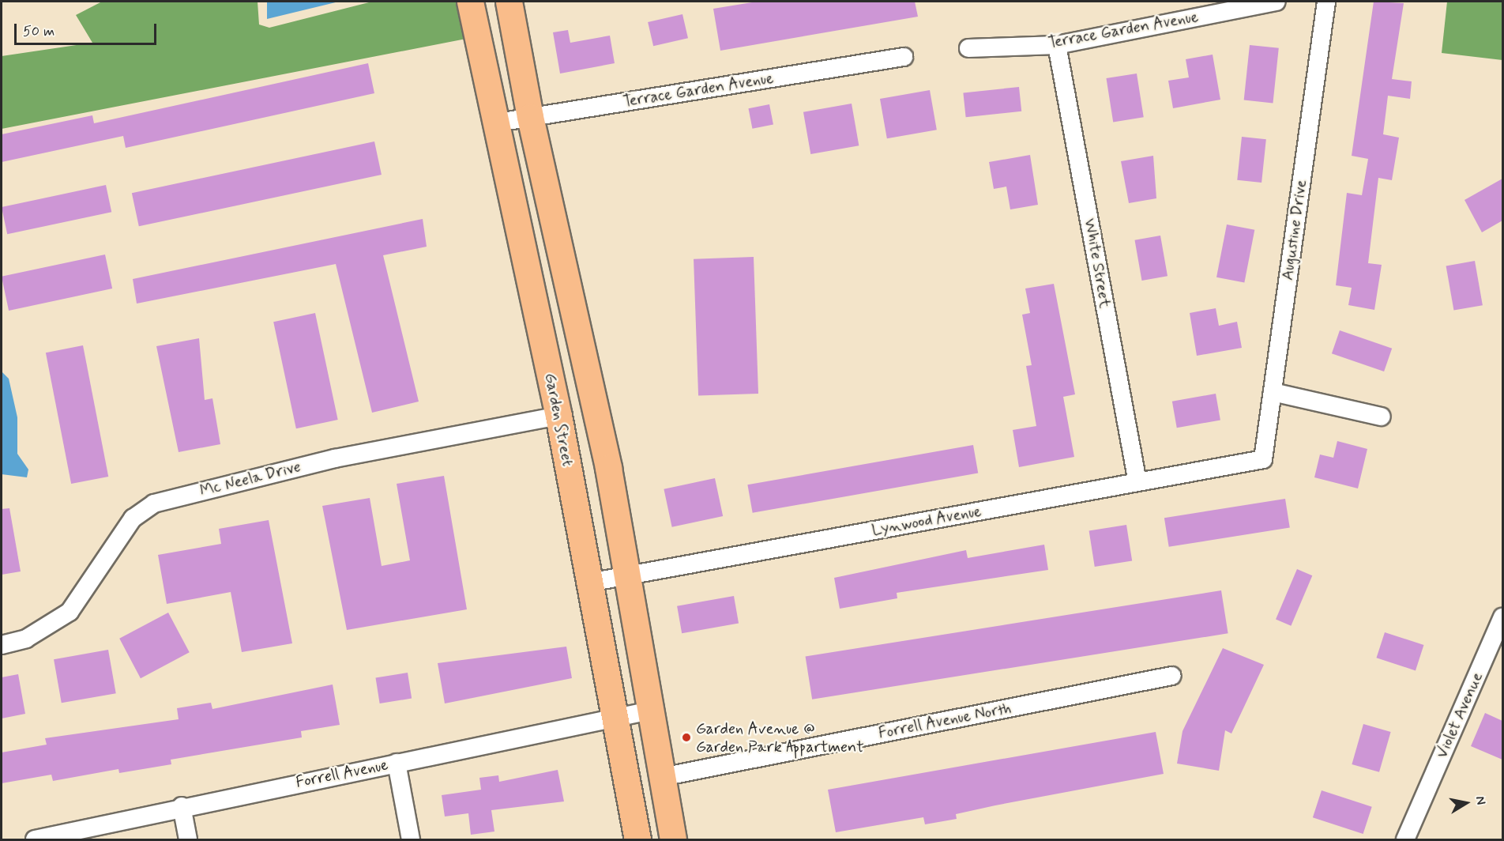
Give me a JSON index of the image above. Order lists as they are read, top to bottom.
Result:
{
  "streets": {
    "main road": ["Garden Street"],
    "street": [
      "Terrace Garden Avenue",
      "Augustine Drive",
      "White Street",
      "Mc Neela Drive",
      "Lynwood Avenue",
      "Violet Avenue",
      "Forrell Avenue North",
      "Forrell Avenue"
    ]
  },
  "crossings": [
    ["Terrace Garden Avenue", "White Street"],
    ["Terrace Garden Avenue", "Garden Street"],
    ["Augustine Drive", "Lynwood Avenue"],
    ["White Street", "Lynwood Avenue"],
    ["Garden Street", "Mc Neela Drive"],
    ["Garden Street", "Lynwood Avenue"],
    ["Garden Street", "Forrell Avenue"]
  ],
  "places": ["Garden Avenue @ Garden Park Appartment"],
  "scale_bar": "50 m",
  "north": "right"
}
